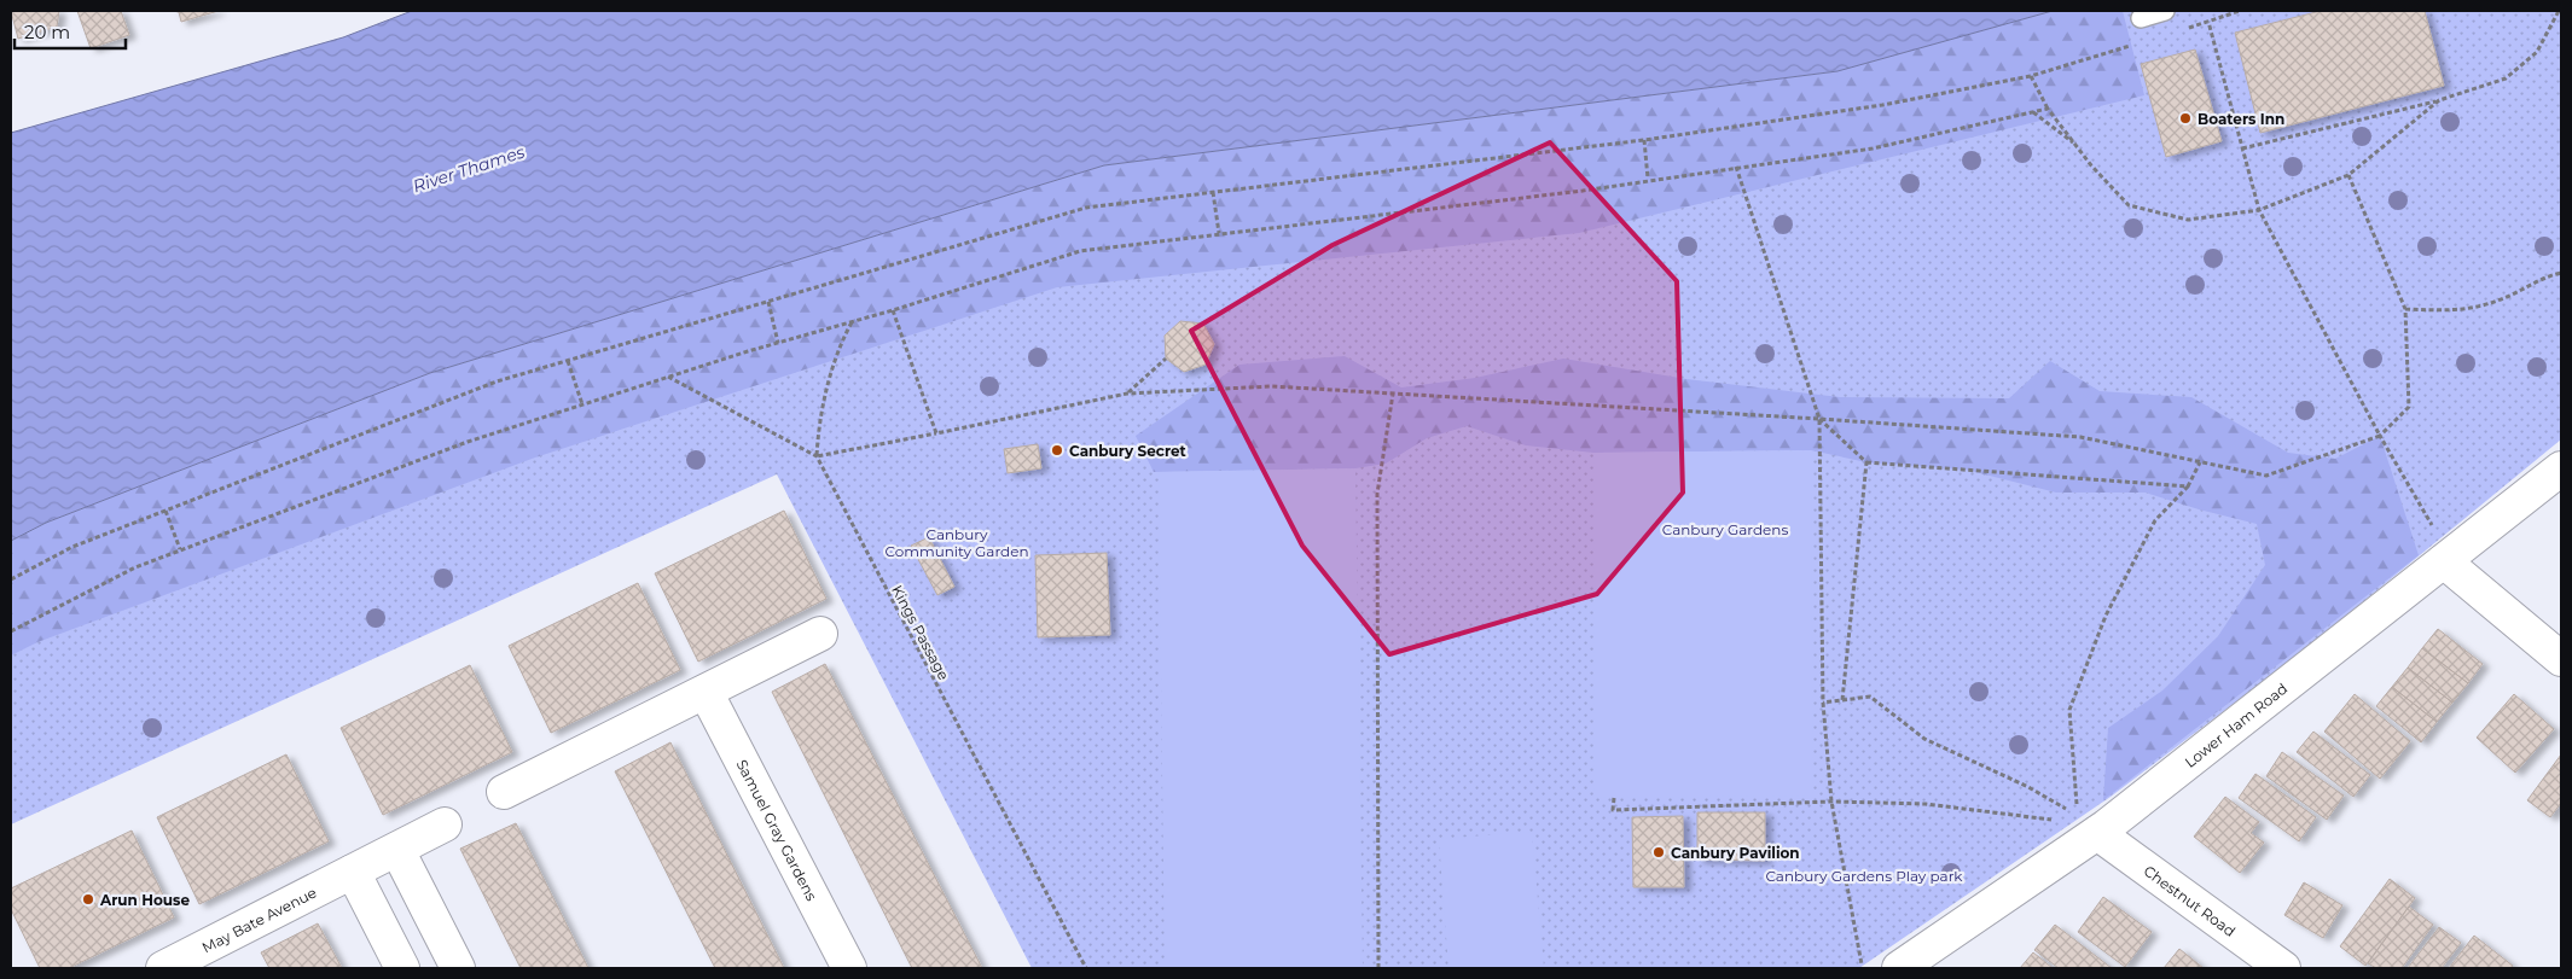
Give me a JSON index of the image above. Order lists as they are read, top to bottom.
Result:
{
  "streets": {
    "street": [
      "Lower Ham Road",
      "Samuel Gray Gardens",
      "Chestnut Road",
      "May Bate Avenue"
    ],
    "path": ["Kings Passage"]
  },
  "crossings": [
    ["Lower Ham Road", "Chestnut Road"]
  ],
  "water": ["River Thames"],
  "parks": ["Canbury Gardens", "Canbury Community Garden", "Canbury Gardens Play park"],
  "places": [
    "Boaters Inn",
    "Canbury Secret",
    "Canbury Pavilion",
    "Arun House"
  ],
  "scale_bar": "20 m"
}
